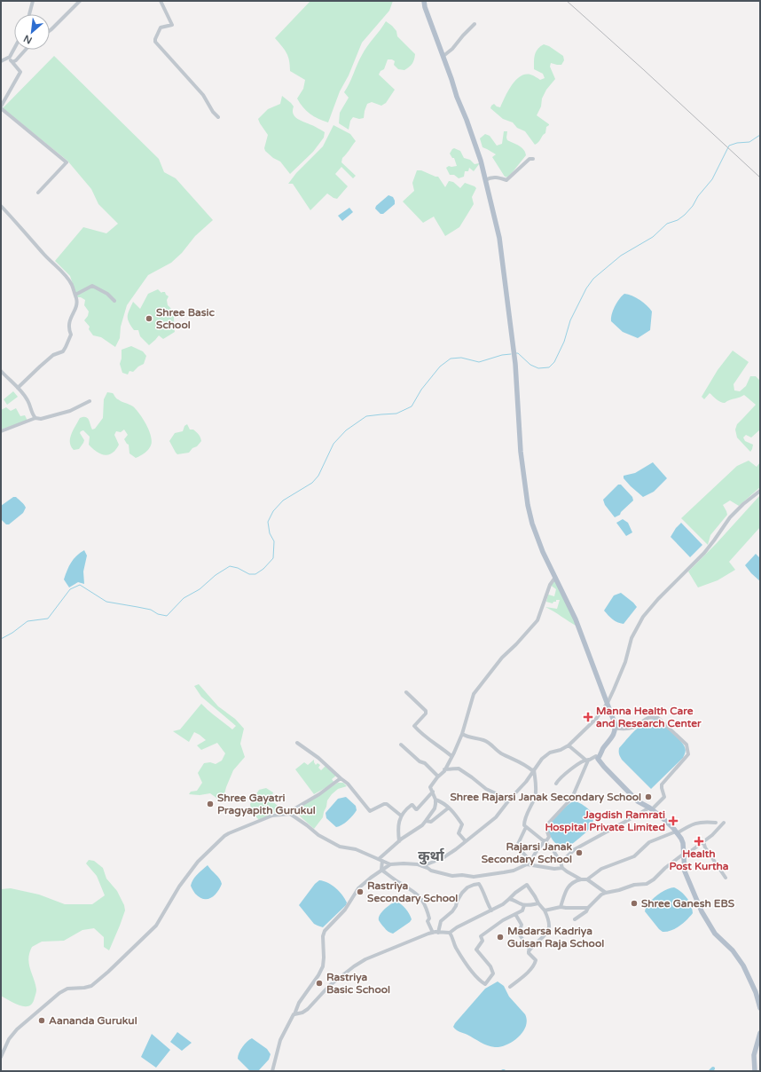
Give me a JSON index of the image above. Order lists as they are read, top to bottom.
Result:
{
  "districts": ["कुर्था"],
  "places": {
    "other": [
      "Shree Basic School",
      "Shree Rajarsi Janak Secondary School",
      "Shree Gayatri Pragyapith Gurukul",
      "Rajarsi Janak Secondary School",
      "Rastriya Secondary School",
      "Shree Ganesh EBS",
      "Madarsa Kadriya Gulsan Raja School",
      "Rastriya Basic School",
      "Aananda Gurukul"
    ],
    "health": ["Manna Health Care and Research Center", "Jagdish Ramrati Hospital Private Limited", "Health Post Kurtha"]
  },
  "north": "bottom left"
}
